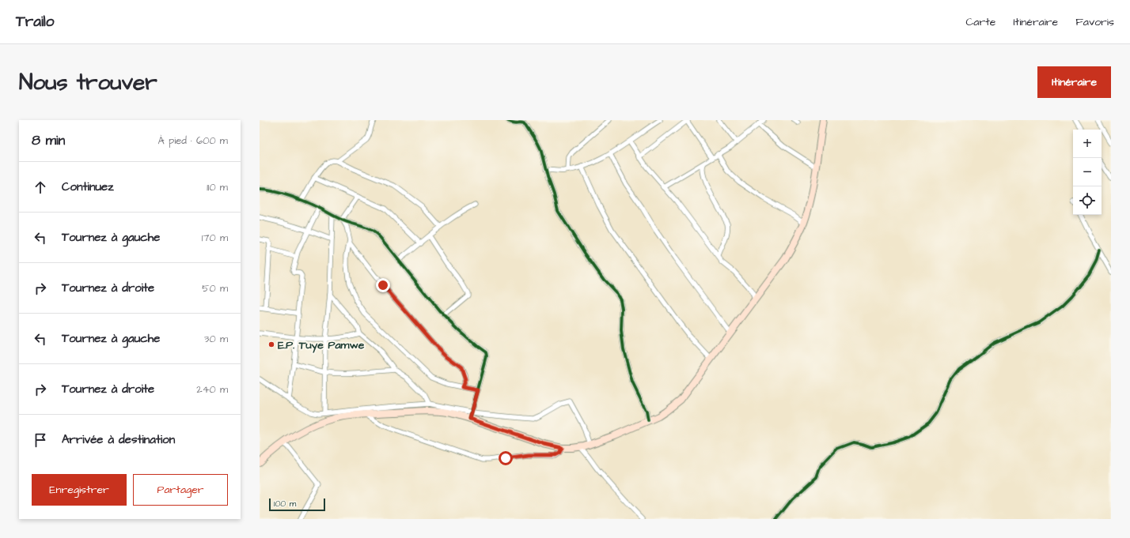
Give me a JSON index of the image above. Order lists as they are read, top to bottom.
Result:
{
  "places": ["E.P. Tuye Pamwe"],
  "scale_bar": "100 m",
  "page": {
    "header": "Trailo",
    "nav": ["Carte", "Itinéraire", "Favoris"],
    "buttons": [
      "Itinéraire",
      ["Enregistrer", "Partager"]
    ],
    "title": "Nous trouver",
    "heading": ["8 min", "À pied · 600 m"],
    "map_buttons": ["+", "−"],
    "list": [
      ["Continuez", "110 m"],
      ["Tournez à gauche", "170 m"],
      ["Tournez à droite", "50 m"],
      ["Tournez à gauche", "30 m"],
      ["Tournez à droite", "240 m"],
      "Arrivée à destination"
    ],
    "scale": "100 m"
  }
}
